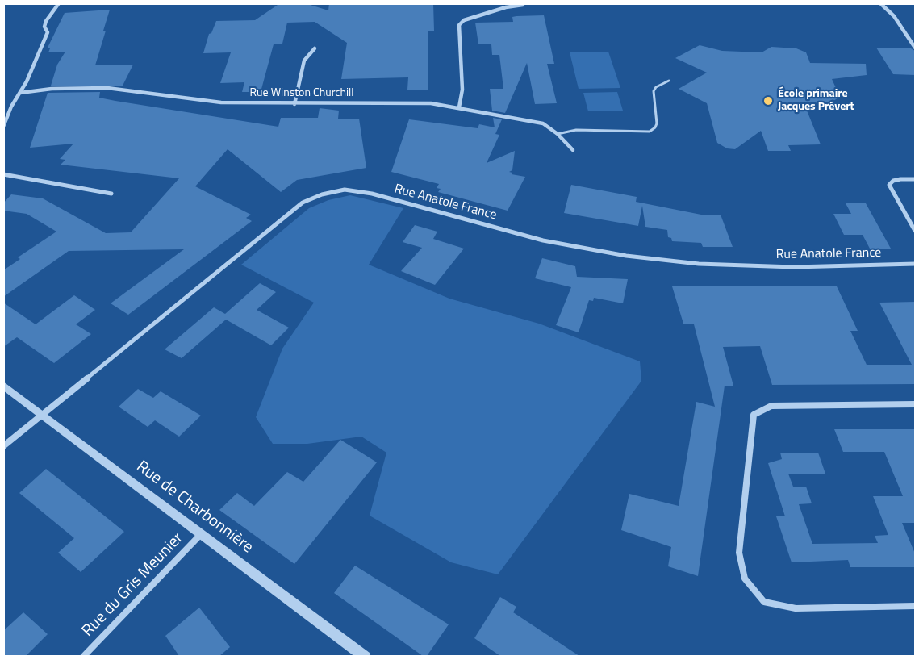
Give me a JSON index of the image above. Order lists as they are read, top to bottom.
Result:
{
  "streets": {
    "street": [
      "Rue Winston Churchill",
      "Rue Anatole France",
      "Rue de Charbonnière",
      "Rue du Gris Meunier"
    ]
  },
  "crossings": [
    ["Rue Anatole France", "Rue de Charbonnière"],
    ["Rue de Charbonnière", "Rue du Gris Meunier"]
  ],
  "places": ["École primaire Jacques Prévert"]
}
